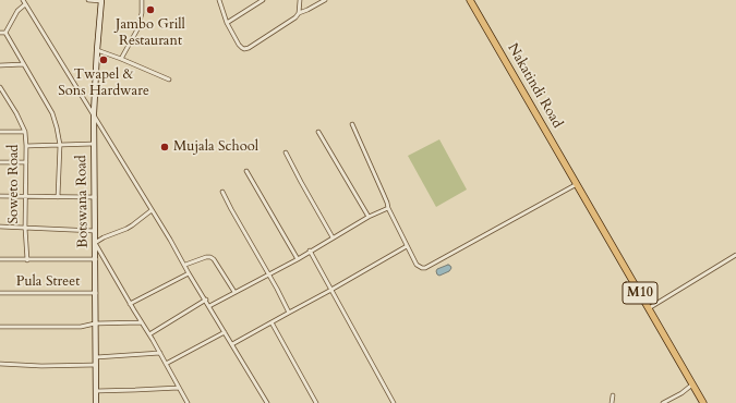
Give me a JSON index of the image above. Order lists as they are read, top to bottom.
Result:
{
  "streets": {
    "highway": ["Nakatindi Road", "M10"],
    "street": ["Soweto Road", "Botswana Road", "Pula Street"]
  },
  "crossings": [
    ["Nakatindi Road", "M10"],
    ["Botswana Road", "Pula Street"]
  ],
  "places": ["Jambo Grill Restaurant", "Twapel & Sons Hardware", "Mujala School"]
}
